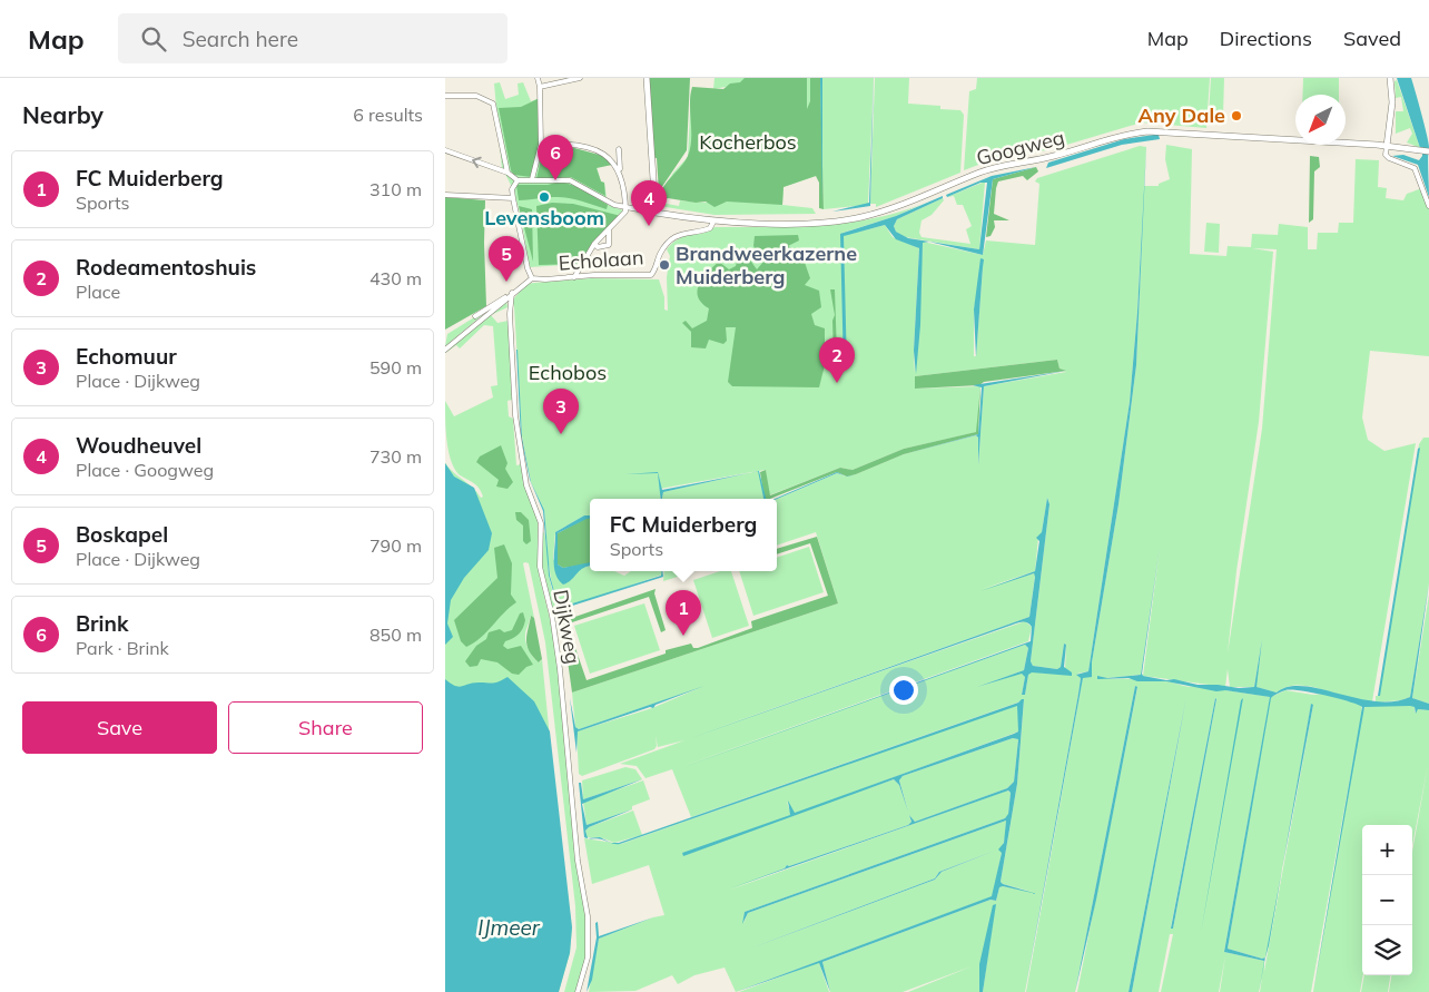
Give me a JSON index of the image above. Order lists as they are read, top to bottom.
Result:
{
  "streets": {
    "street": ["Googweg", "Echolaan", "Dijkweg"]
  },
  "crossings": [
    ["Googweg", "Echolaan"]
  ],
  "water": ["IJmeer"],
  "parks": ["Kocherbos", "Echobos"],
  "places": ["Any Dale", "Levensboom", "Brandweerkazerne Muiderberg"],
  "north": "bottom left",
  "page": {
    "header": "Map",
    "search": "Search here",
    "nav": ["Map", "Directions", "Saved"],
    "heading": ["Nearby", "6 results"],
    "pins": [
      "6",
      "4",
      "5",
      "2",
      "3",
      "1"
    ],
    "list": [
      {
        "mark": "1",
        "name": "FC Muiderberg",
        "note": "Sports",
        "value": "310 m"
      },
      {
        "mark": "2",
        "name": "Rodeamentoshuis",
        "note": "Place",
        "value": "430 m"
      },
      {
        "mark": "3",
        "name": "Echomuur",
        "note": "Place · Dijkweg",
        "value": "590 m"
      },
      {
        "mark": "4",
        "name": "Woudheuvel",
        "note": "Place · Googweg",
        "value": "730 m"
      },
      {
        "mark": "5",
        "name": "Boskapel",
        "note": "Place · Dijkweg",
        "value": "790 m"
      },
      {
        "mark": "6",
        "name": "Brink",
        "note": "Park · Brink",
        "value": "850 m"
      }
    ],
    "popup": ["FC Muiderberg", "Sports"],
    "buttons": ["Save", "Share"],
    "map_buttons": ["+", "−"]
  }
}
